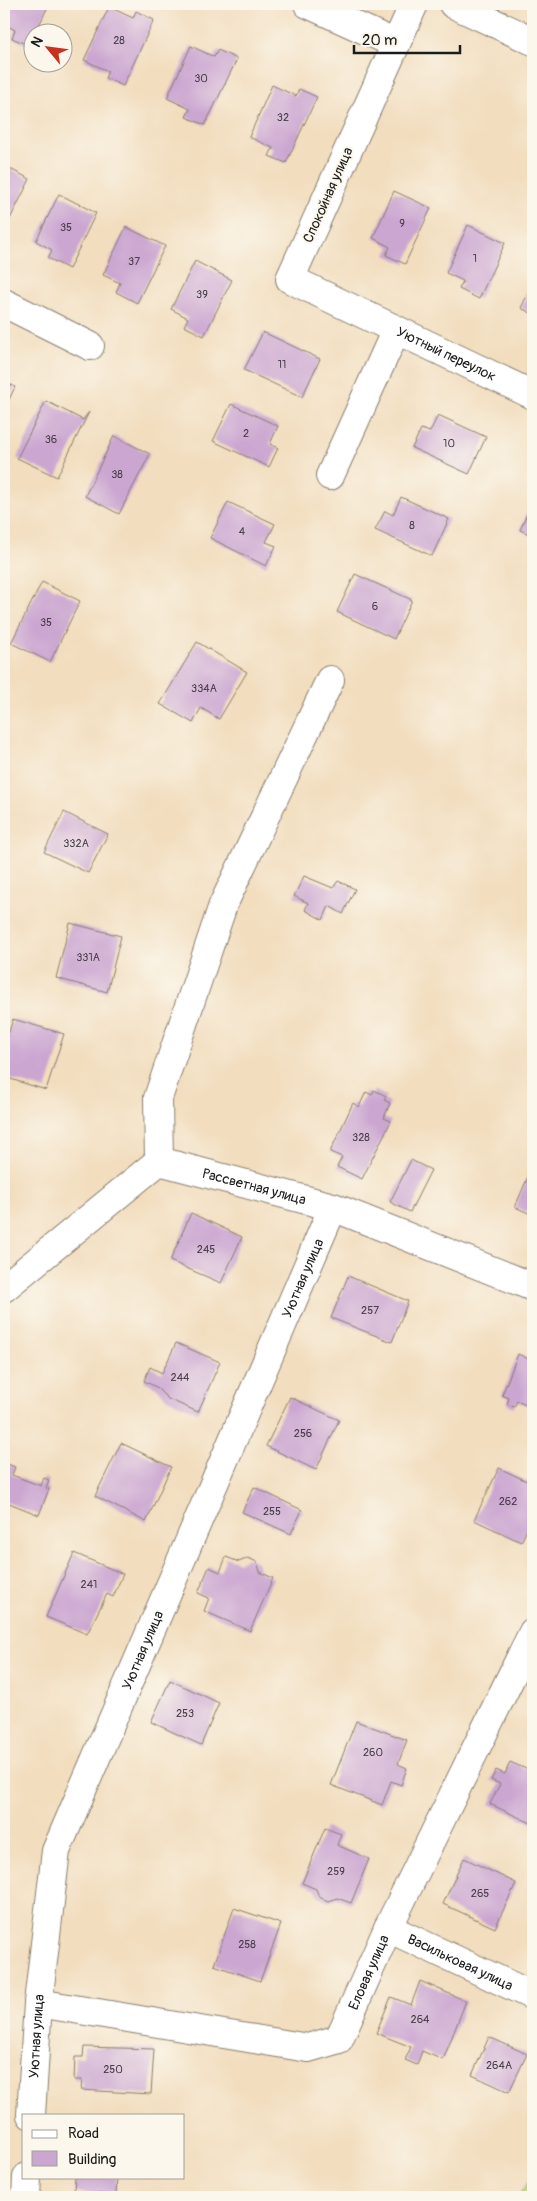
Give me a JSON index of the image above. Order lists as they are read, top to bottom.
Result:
{
  "streets": {
    "street": [
      "Спокойная улица",
      "Уютный переулок",
      "Рассветная улица",
      "Уютная улица",
      "Васильковая улица",
      "Еловая улица"
    ]
  },
  "crossings": [
    ["Спокойная улица", "Уютный переулок"],
    ["Рассветная улица", "Уютная улица"],
    ["Уютная улица", "Еловая улица"],
    ["Васильковая улица", "Еловая улица"]
  ],
  "house_numbers": [
    "28",
    "30",
    "32",
    "9",
    "35",
    "1",
    "37",
    "39",
    "11",
    "2",
    "36",
    "10",
    "38",
    "8",
    "4",
    "6",
    "35",
    "334А",
    "332А",
    "331А",
    "328",
    "245",
    "257",
    "244",
    "256",
    "262",
    "255",
    "241",
    "253",
    "260",
    "259",
    "265",
    "258",
    "264",
    "264А",
    "250"
  ],
  "legend": ["Road", "Building"],
  "scale_bar": "20 m",
  "north": "top left"
}
